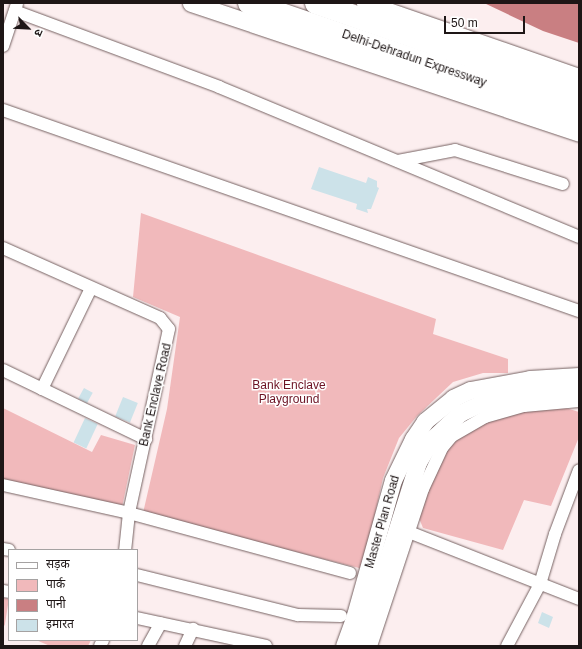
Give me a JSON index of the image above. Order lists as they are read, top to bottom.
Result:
{
  "streets": {
    "highway": ["Delhi-Dehradun Expressway"],
    "main road": ["Master Plan Road"],
    "street": ["Bank Enclave Road"]
  },
  "parks": ["Bank Enclave Playground"],
  "legend": [
    "सड़क",
    "पार्क",
    "पानी",
    "इमारत"
  ],
  "scale_bar": "50 m",
  "north": "bottom right"
}
